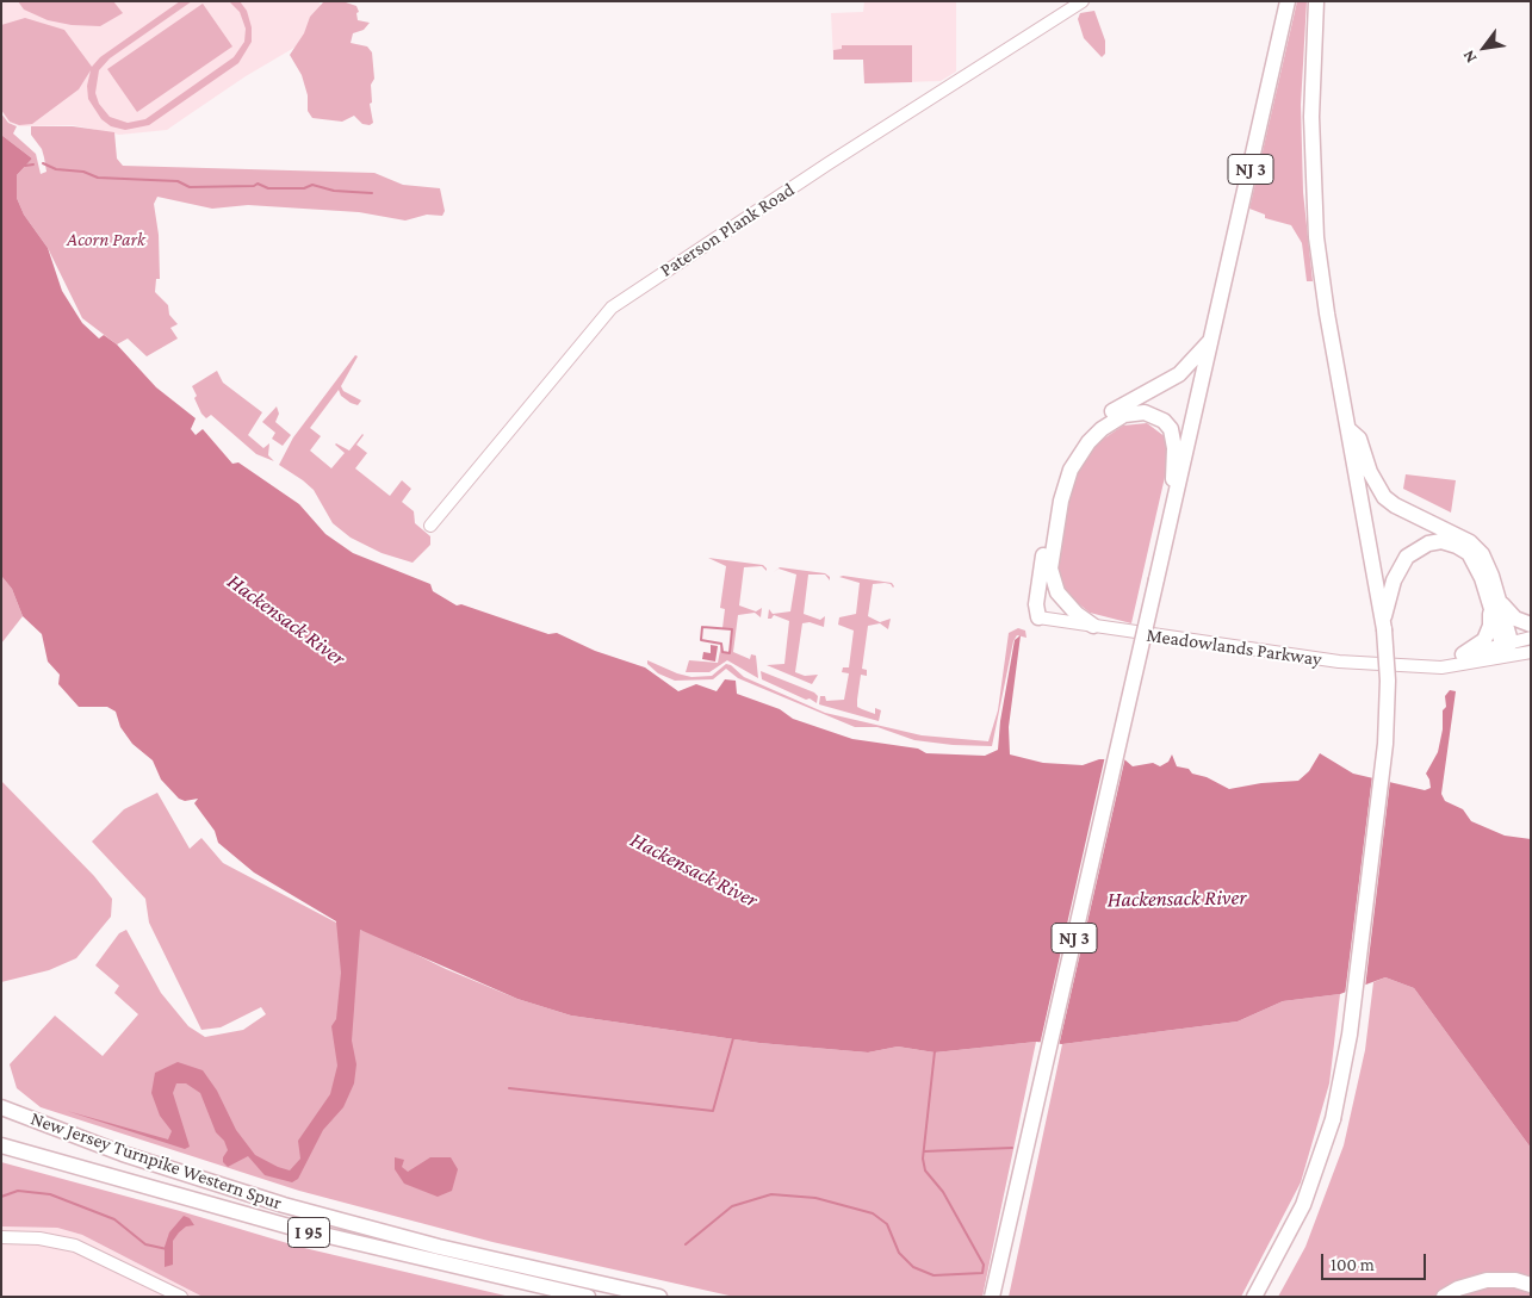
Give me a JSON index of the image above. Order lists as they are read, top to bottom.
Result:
{
  "streets": {
    "highway": ["NJ 3", "New Jersey Turnpike Western Spur", "I 95"],
    "street": ["Paterson Plank Road", "Meadowlands Parkway"]
  },
  "water": ["Hackensack River"],
  "parks": ["Acorn Park"],
  "scale_bar": "100 m",
  "north": "bottom left"
}
